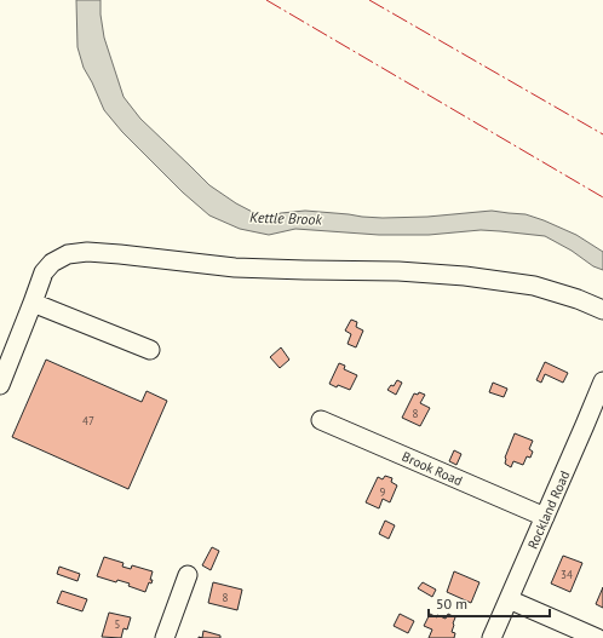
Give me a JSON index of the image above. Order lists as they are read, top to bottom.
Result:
{
  "streets": {
    "street": ["Brook Road", "Rockland Road"]
  },
  "crossings": [
    ["Brook Road", "Rockland Road"]
  ],
  "water": ["Kettle Brook"],
  "house_numbers": [
    "8",
    "47",
    "9",
    "34",
    "8",
    "5"
  ],
  "scale_bar": "50 m"
}
